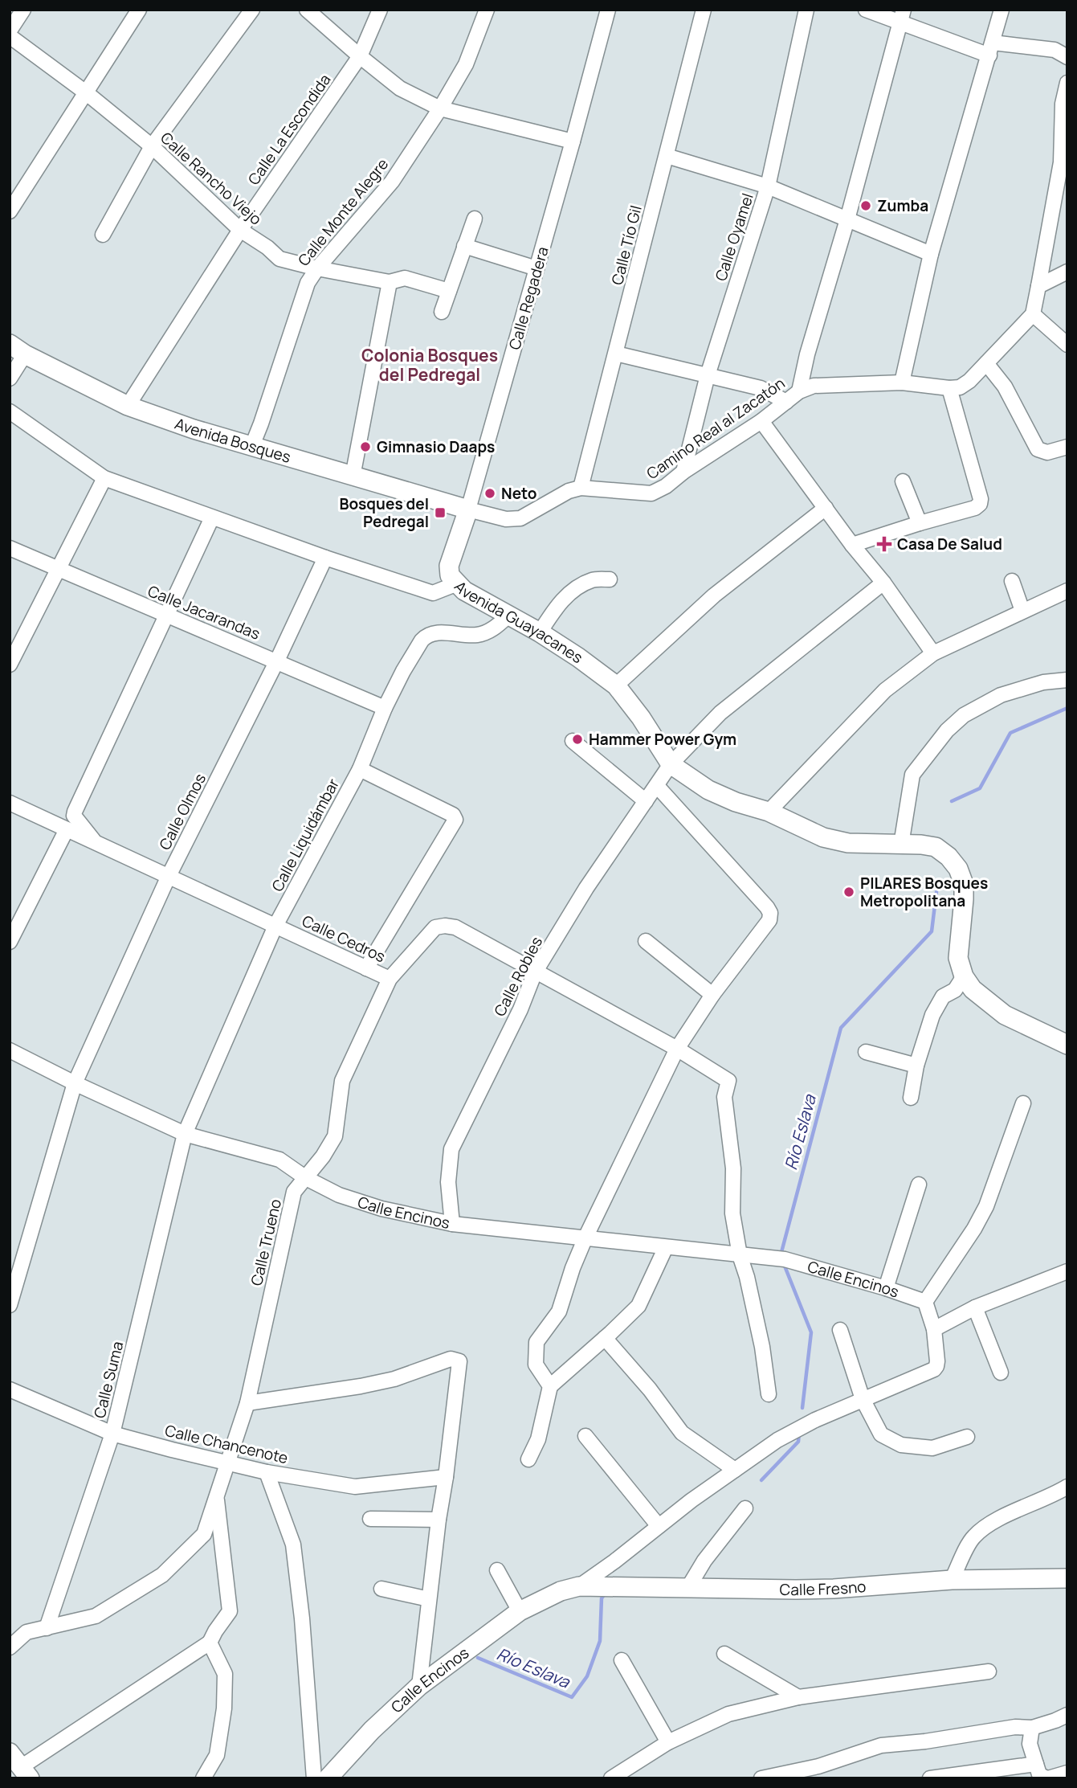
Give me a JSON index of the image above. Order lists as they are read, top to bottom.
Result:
{
  "streets": {
    "street": [
      "Calle La Escondida",
      "Calle Rancho Viejo",
      "Calle Monte Alegre",
      "Calle Oyamel",
      "Calle Tío Gil",
      "Calle Regadera",
      "Camino Real al Zacatón",
      "Avenida Bosques",
      "Calle Jacarandas",
      "Avenida Guayacanes",
      "Calle Olmos",
      "Calle Liquidámbar",
      "Calle Cedros",
      "Calle Robles",
      "Calle Encinos",
      "Calle Trueno",
      "Calle Suma",
      "Calle Chancenote",
      "Calle Fresno"
    ]
  },
  "crossings": [
    ["Calle La Escondida", "Calle Rancho Viejo"],
    ["Calle La Escondida", "Avenida Bosques"],
    ["Calle Rancho Viejo", "Calle Monte Alegre"],
    ["Calle Monte Alegre", "Avenida Bosques"],
    ["Calle Oyamel", "Camino Real al Zacatón"],
    ["Calle Tío Gil", "Camino Real al Zacatón"],
    ["Calle Regadera", "Camino Real al Zacatón"],
    ["Calle Regadera", "Avenida Bosques"],
    ["Calle Regadera", "Avenida Guayacanes"],
    ["Camino Real al Zacatón", "Avenida Bosques"],
    ["Calle Jacarandas", "Calle Olmos"],
    ["Calle Jacarandas", "Calle Liquidámbar"],
    ["Avenida Guayacanes", "Calle Olmos"],
    ["Avenida Guayacanes", "Calle Liquidámbar"],
    ["Avenida Guayacanes", "Calle Robles"],
    ["Calle Olmos", "Calle Cedros"],
    ["Calle Olmos", "Calle Encinos"],
    ["Calle Liquidámbar", "Calle Cedros"],
    ["Calle Liquidámbar", "Calle Encinos"],
    ["Calle Liquidámbar", "Calle Suma"],
    ["Calle Cedros", "Calle Robles"],
    ["Calle Cedros", "Calle Encinos"],
    ["Calle Cedros", "Calle Trueno"],
    ["Calle Robles", "Calle Encinos"],
    ["Calle Encinos", "Calle Trueno"],
    ["Calle Encinos", "Calle Suma"],
    ["Calle Encinos", "Calle Fresno"],
    ["Calle Trueno", "Calle Chancenote"],
    ["Calle Suma", "Calle Chancenote"]
  ],
  "districts": ["Colonia Bosques del Pedregal"],
  "water": ["Río Eslava"],
  "places": {
    "other": [
      "Zumba",
      "Gimnasio Daaps",
      "Neto",
      "Hammer Power Gym",
      "PILARES Bosques Metropolitana"
    ],
    "transit": ["Bosques del Pedregal"],
    "health": ["Casa De Salud"]
  }
}
